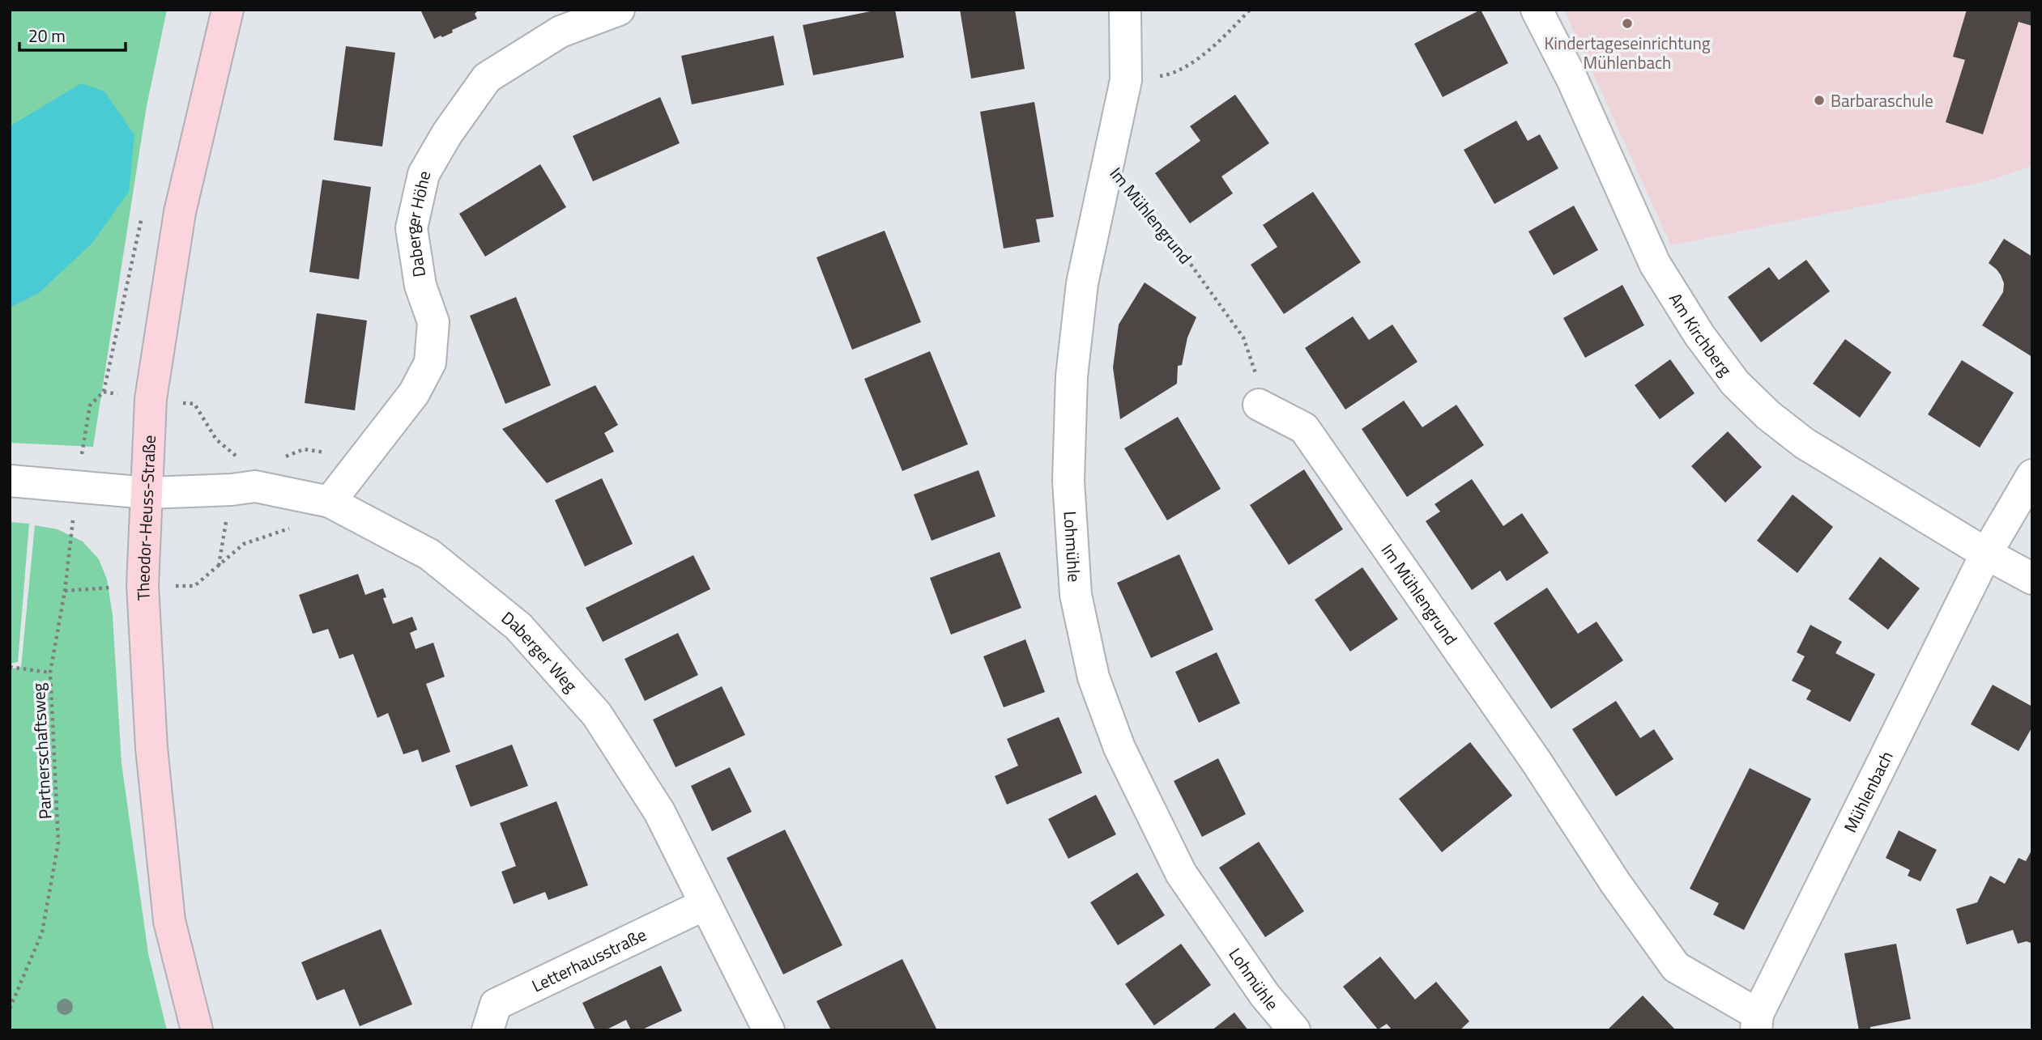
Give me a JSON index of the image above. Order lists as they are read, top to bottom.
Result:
{
  "streets": {
    "main road": ["Theodor-Heuss-Straße"],
    "street": [
      "Im Mühlengrund",
      "Daberger Höhe",
      "Am Kirchberg",
      "Lohmühle",
      "Daberger Weg",
      "Mühlenbach",
      "Letterhausstraße"
    ],
    "path": ["Partnerschaftsweg"]
  },
  "crossings": [
    ["Im Mühlengrund", "Lohmühle"],
    ["Im Mühlengrund", "Mühlenbach"],
    ["Daberger Höhe", "Daberger Weg"],
    ["Am Kirchberg", "Mühlenbach"],
    ["Theodor-Heuss-Straße", "Daberger Weg"],
    ["Daberger Weg", "Partnerschaftsweg"],
    ["Daberger Weg", "Letterhausstraße"]
  ],
  "places": ["Kindertageseinrichtung Mühlenbach", "Barbaraschule"],
  "scale_bar": "20 m"
}
